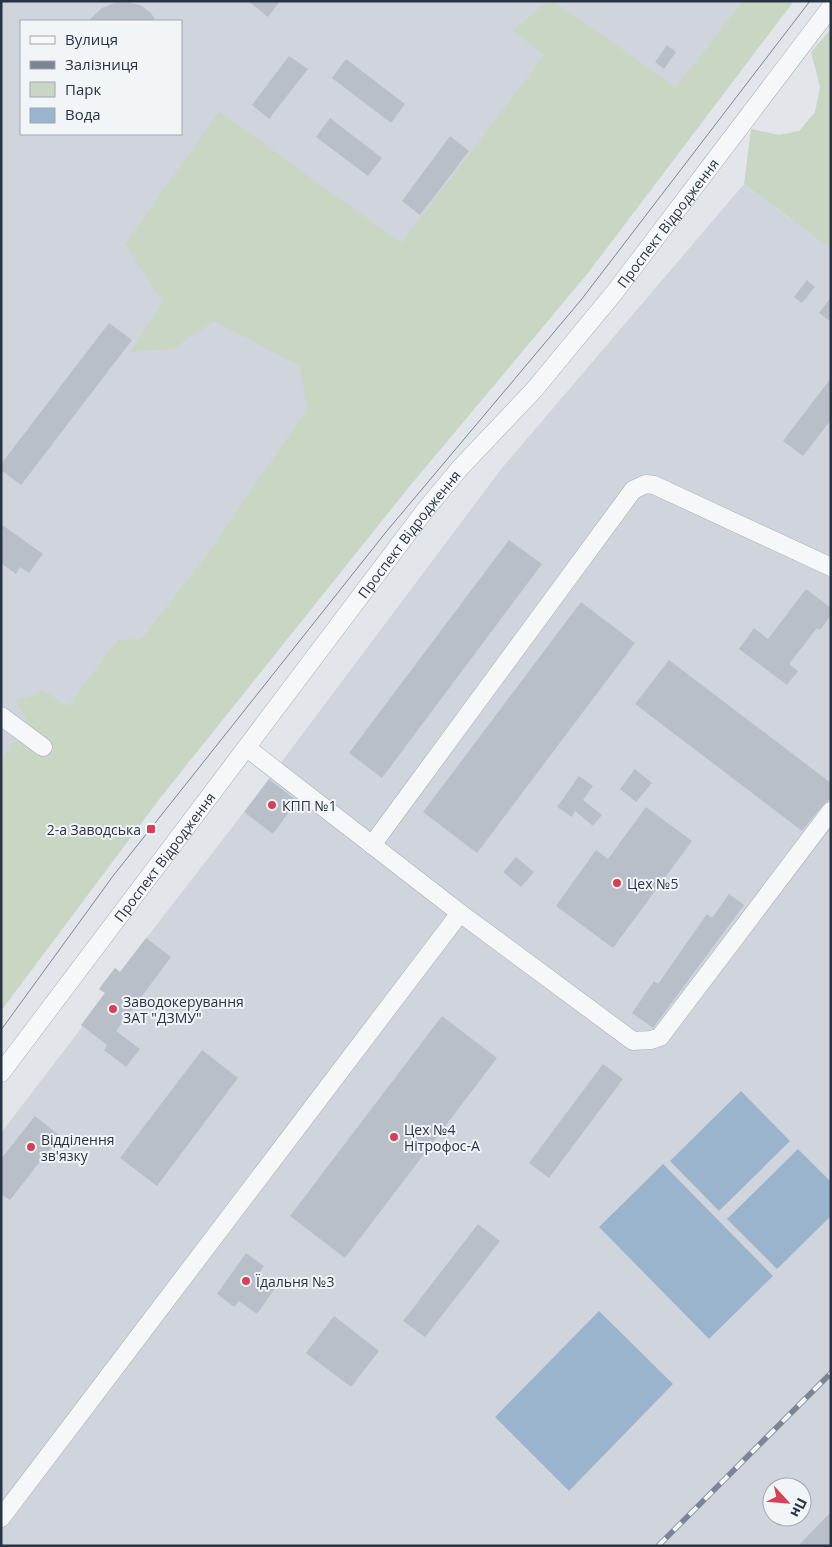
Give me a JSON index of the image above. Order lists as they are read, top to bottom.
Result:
{
  "streets": {
    "street": ["Проспект Відродження"]
  },
  "places": {
    "other": [
      "КПП №1",
      "Цех №5",
      "Заводокерування ЗАТ \"ДЗМУ\"",
      "Цех №4 Нітрофос-А",
      "Відділення зв'язку",
      "Їдальня №3"
    ],
    "transit": ["2-а Заводська"]
  },
  "legend": [
    "Вулиця",
    "Залізниця",
    "Парк",
    "Вода"
  ],
  "north": "bottom right"
}
